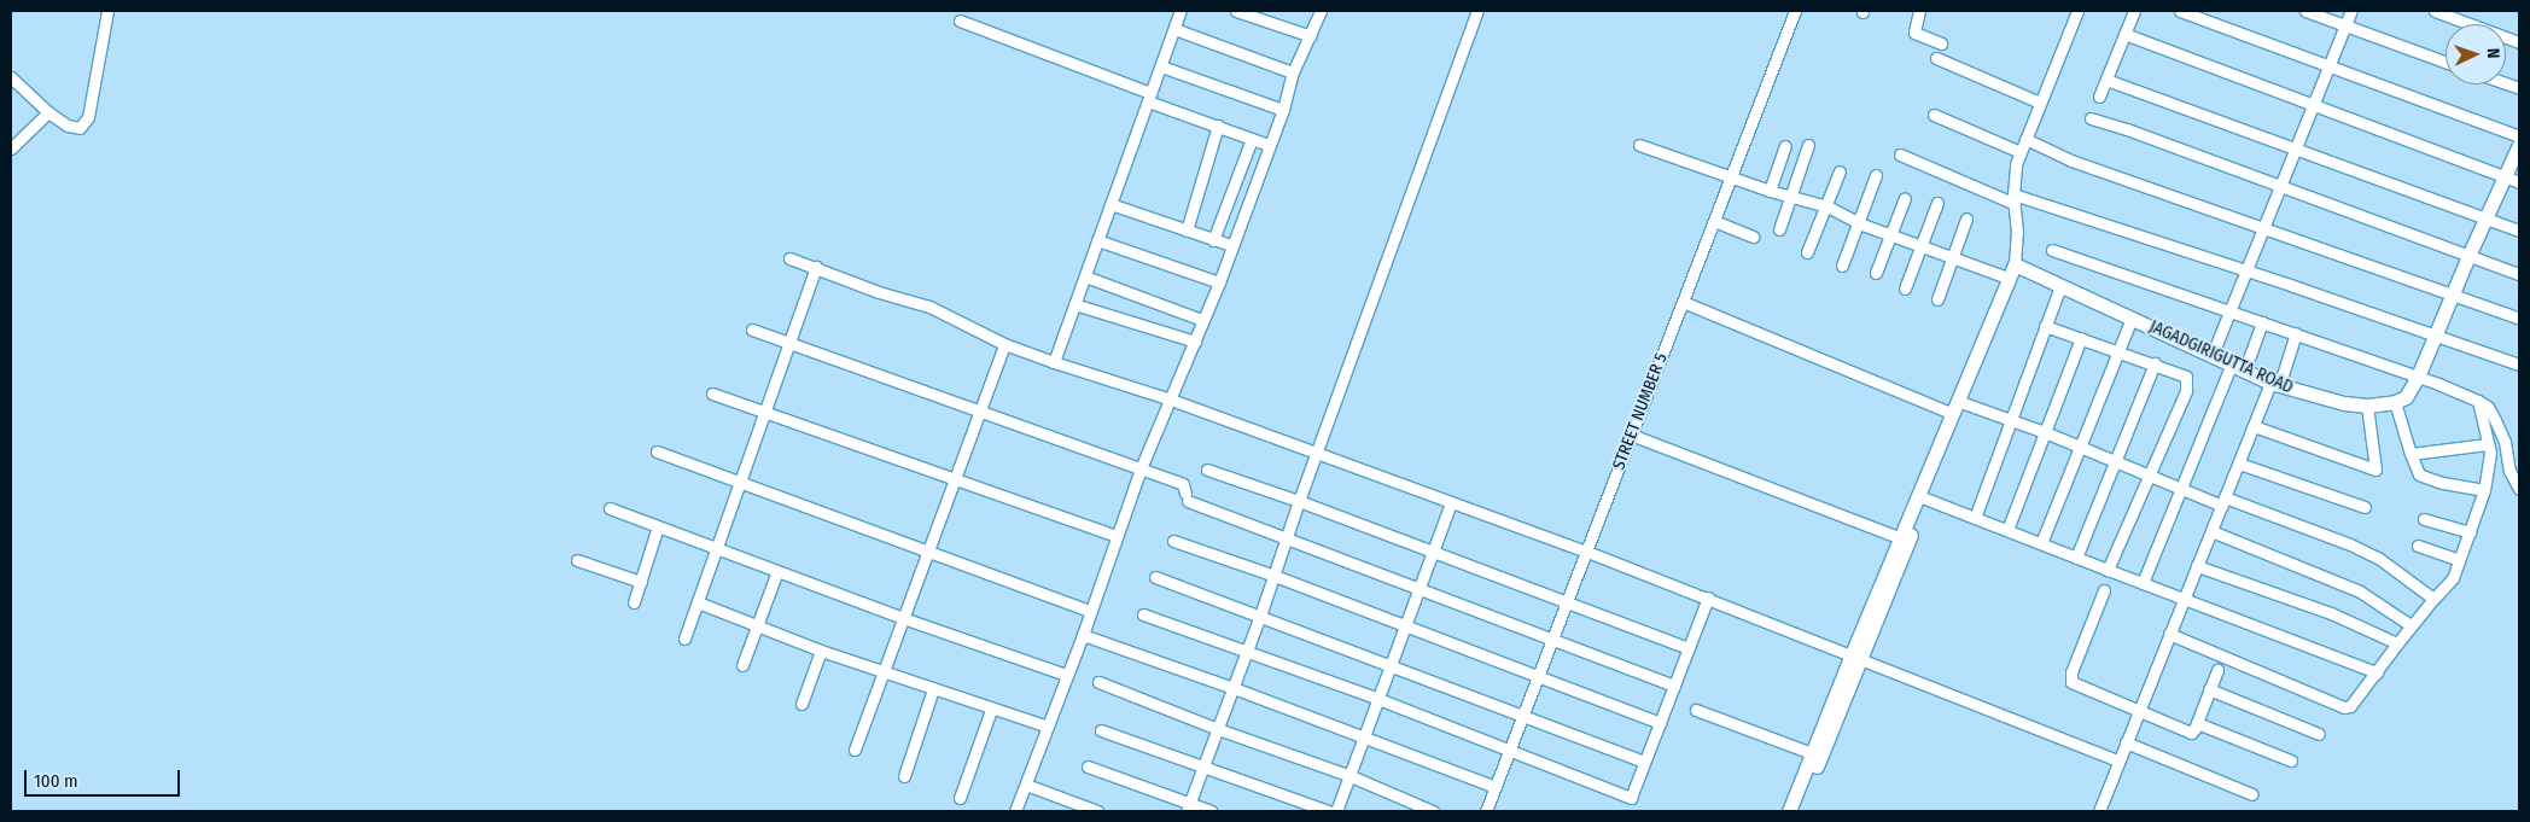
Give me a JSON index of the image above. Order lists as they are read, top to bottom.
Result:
{
  "streets": {
    "street": ["JAGADGIRIGUTTA ROAD", "STREET NUMBER 5"]
  },
  "scale_bar": "100 m",
  "north": "right"
}
